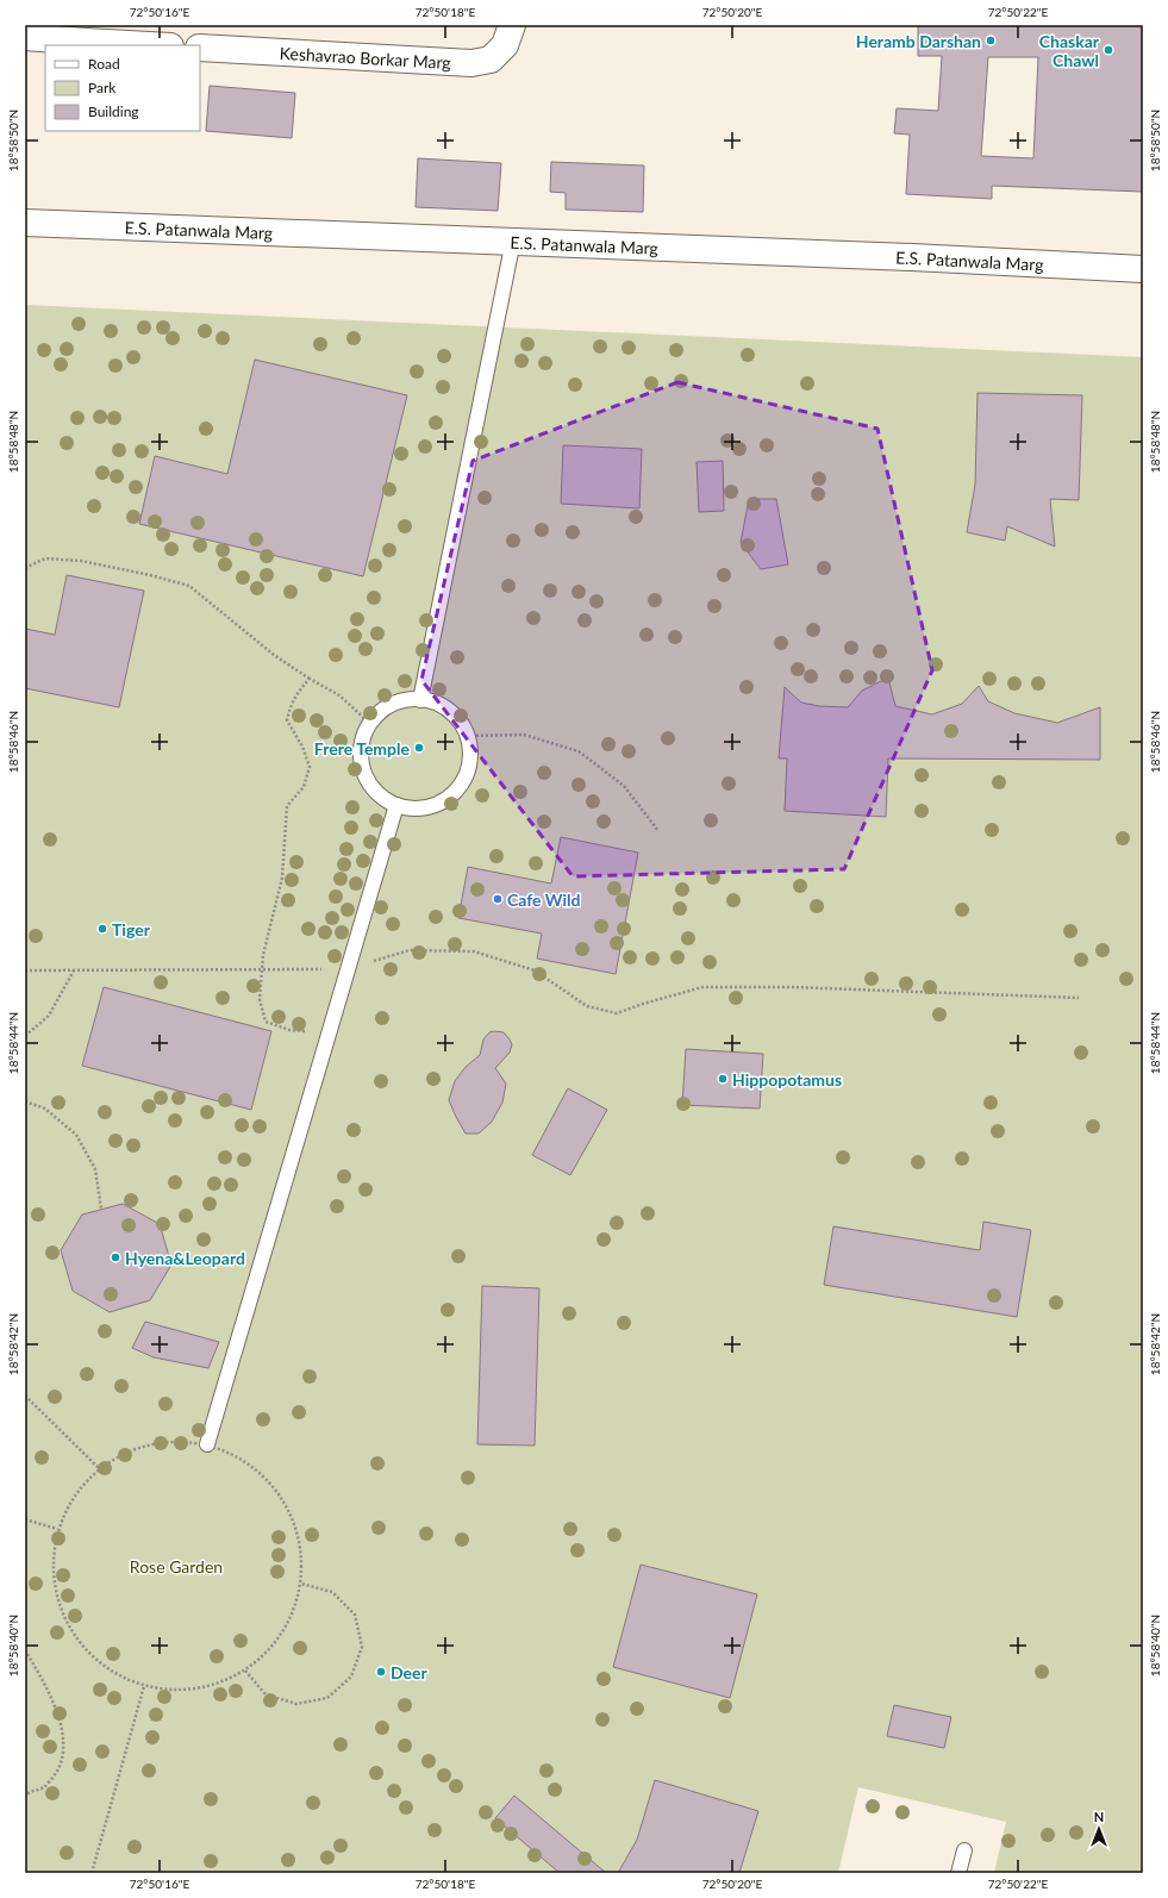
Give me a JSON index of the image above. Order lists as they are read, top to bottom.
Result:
{
  "streets": {
    "street": ["Keshavrao Borkar Marg", "E.S. Patanwala Marg"]
  },
  "parks": ["Rose Garden"],
  "places": [
    "Heramb Darshan",
    "Chaskar Chawl",
    "Frere Temple",
    "Cafe Wild",
    "Tiger",
    "Hippopotamus",
    "Hyena&Leopard",
    "Deer"
  ],
  "legend": ["Road", "Park", "Building"],
  "north": "top",
  "coordinates": [
    "72°50'16\"E",
    "72°50'18\"E",
    "72°50'20\"E",
    "72°50'22\"E",
    "18°58'50\"N",
    "18°58'48\"N",
    "18°58'46\"N",
    "18°58'44\"N",
    "18°58'42\"N",
    "18°58'40\"N"
  ]
}
